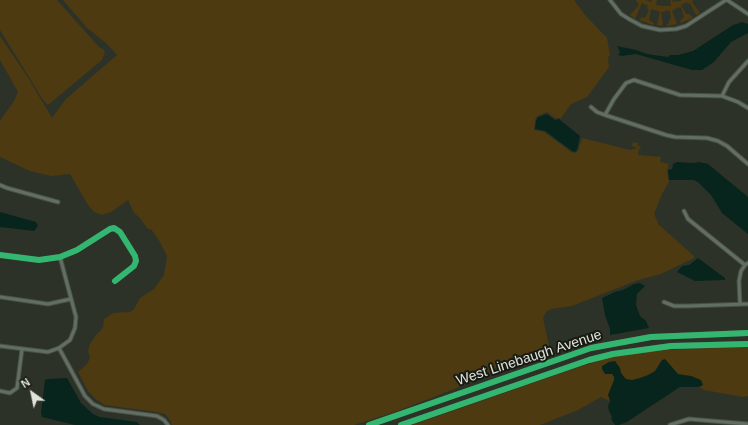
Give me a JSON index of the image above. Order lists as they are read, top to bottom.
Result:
{
  "streets": {
    "main road": ["West Linebaugh Avenue"]
  },
  "north": "top left"
}
